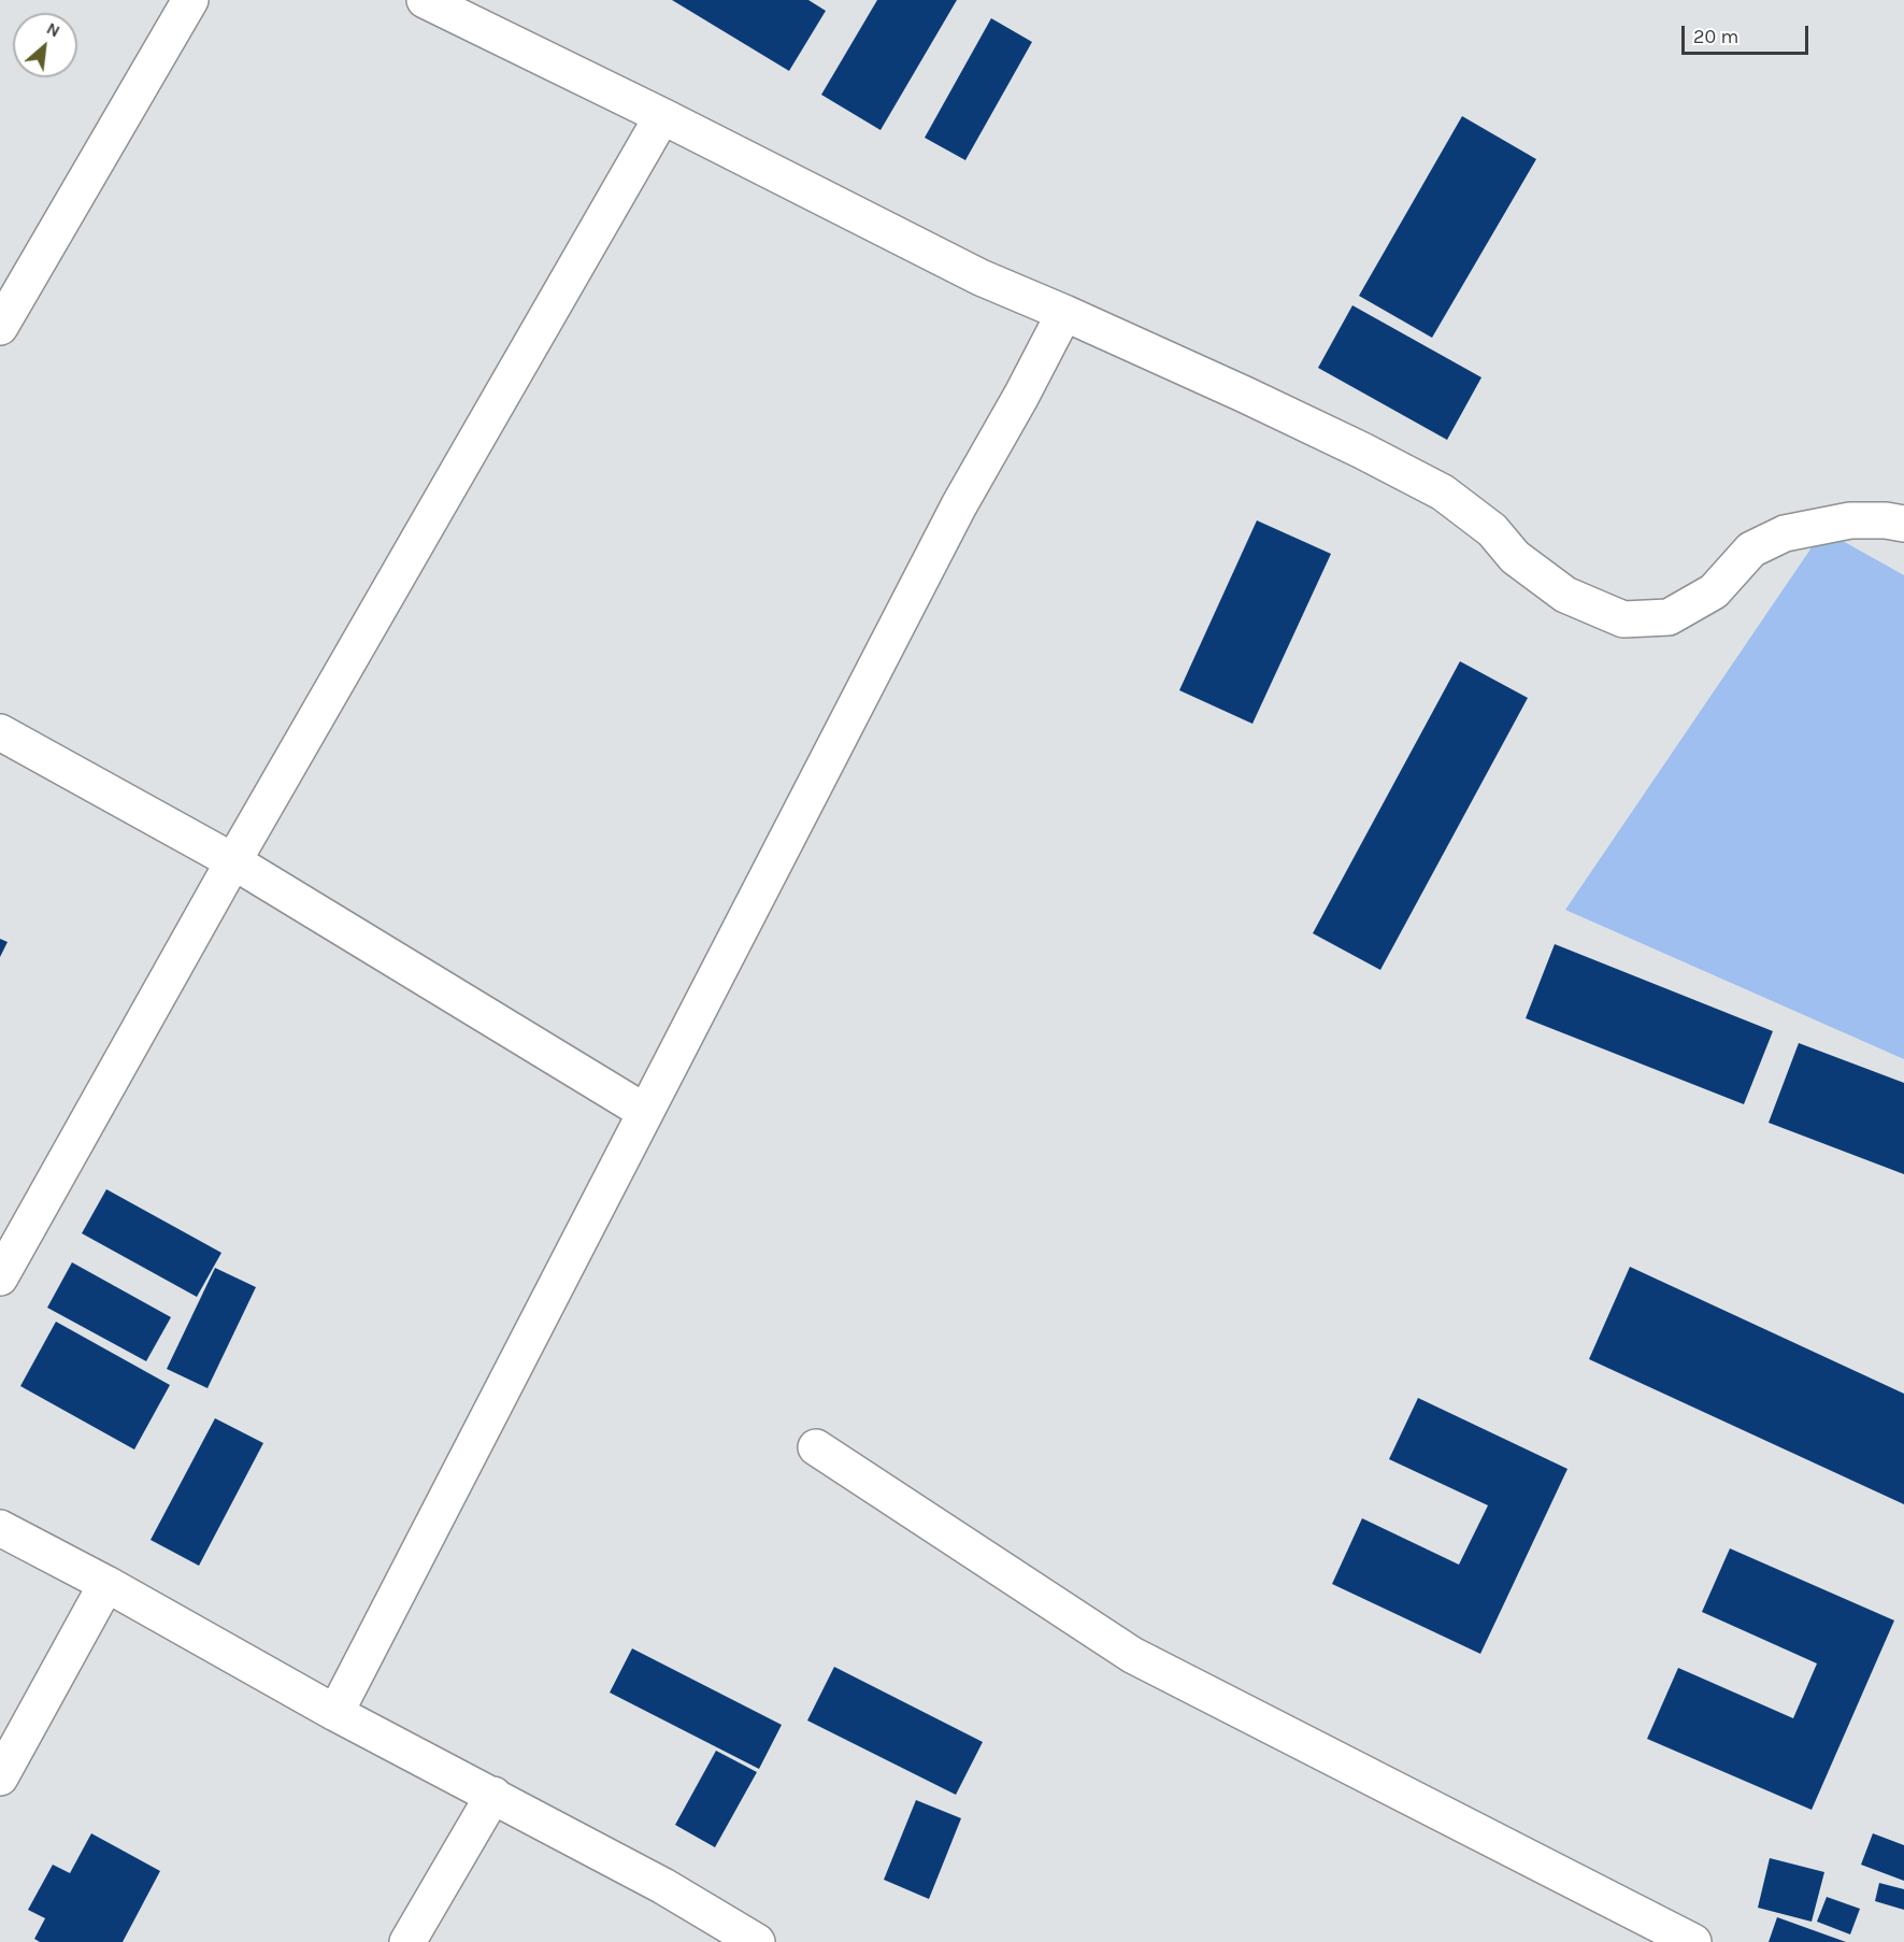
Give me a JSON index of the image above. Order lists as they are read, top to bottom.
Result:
{
  "scale_bar": "20 m",
  "north": "top right"
}
